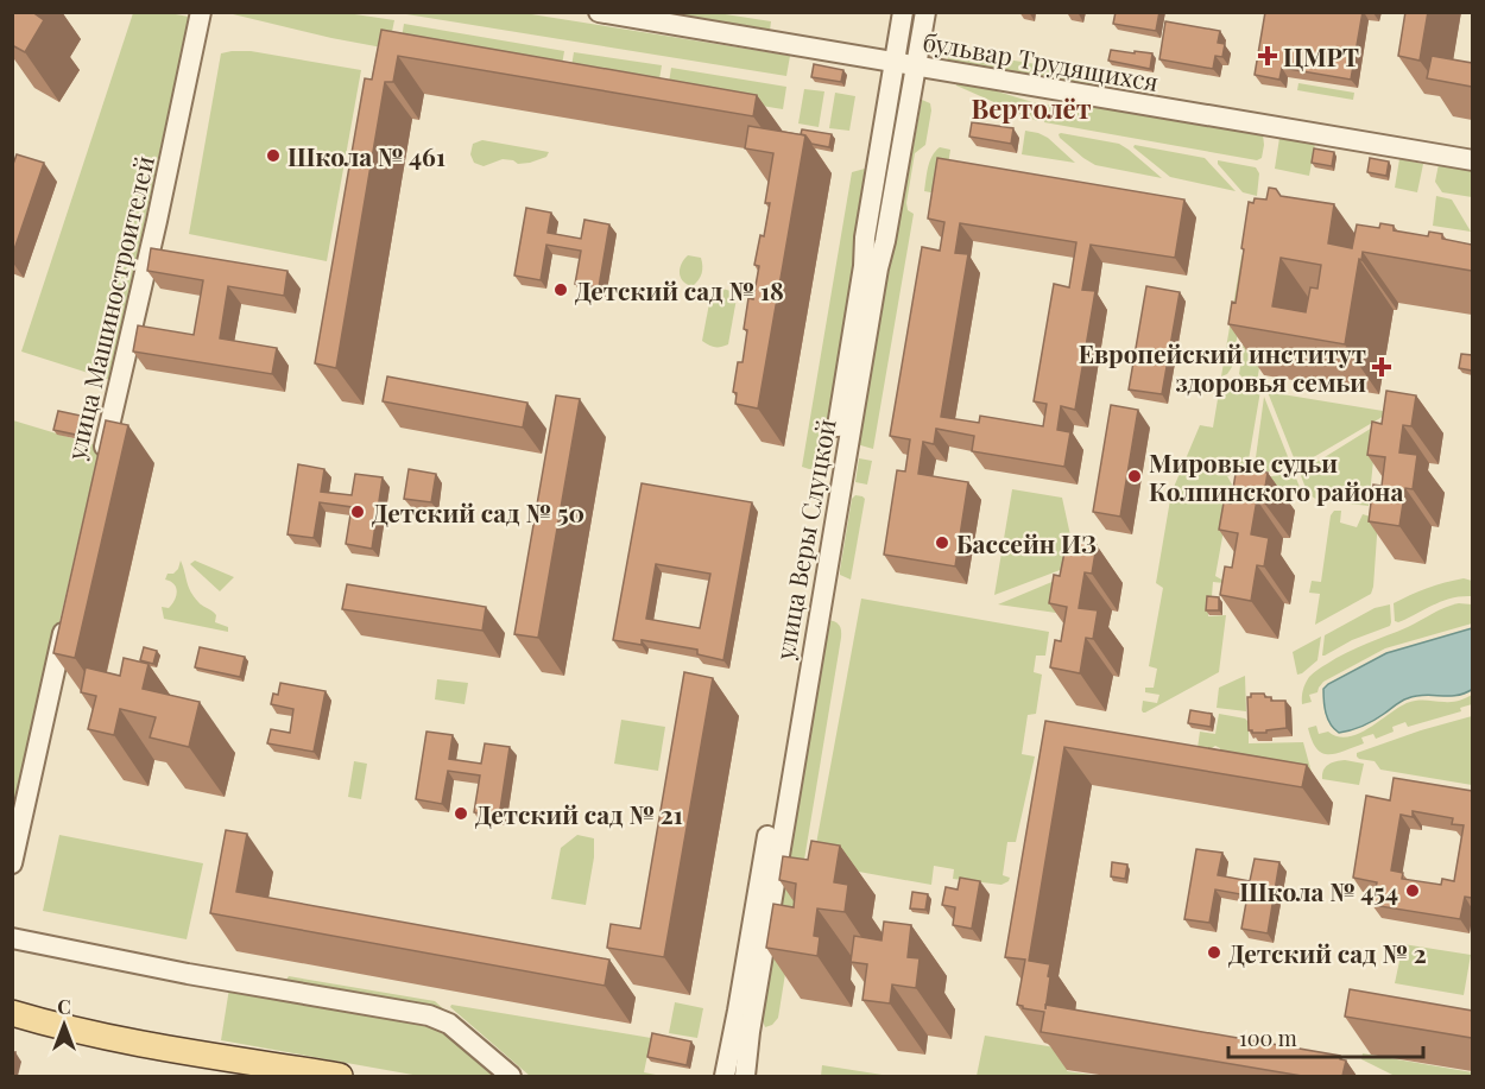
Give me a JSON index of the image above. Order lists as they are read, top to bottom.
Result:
{
  "streets": {
    "street": ["бульвар Трудящихся", "улица Машиностроителей", "улица Веры Слуцкой"]
  },
  "crossings": [
    ["бульвар Трудящихся", "улица Веры Слуцкой"]
  ],
  "districts": ["Вертолёт"],
  "places": {
    "health": ["ЦМРТ", "Европейский институт здоровья семьи"],
    "other": [
      "Школа № 461",
      "Детский сад № 18",
      "Мировые судьи Колпинского района",
      "Детский сад № 50",
      "Бассейн ИЗ",
      "Детский сад № 21",
      "Школа № 454",
      "Детский сад № 2"
    ]
  },
  "scale_bar": "100 m",
  "north": "top"
}
